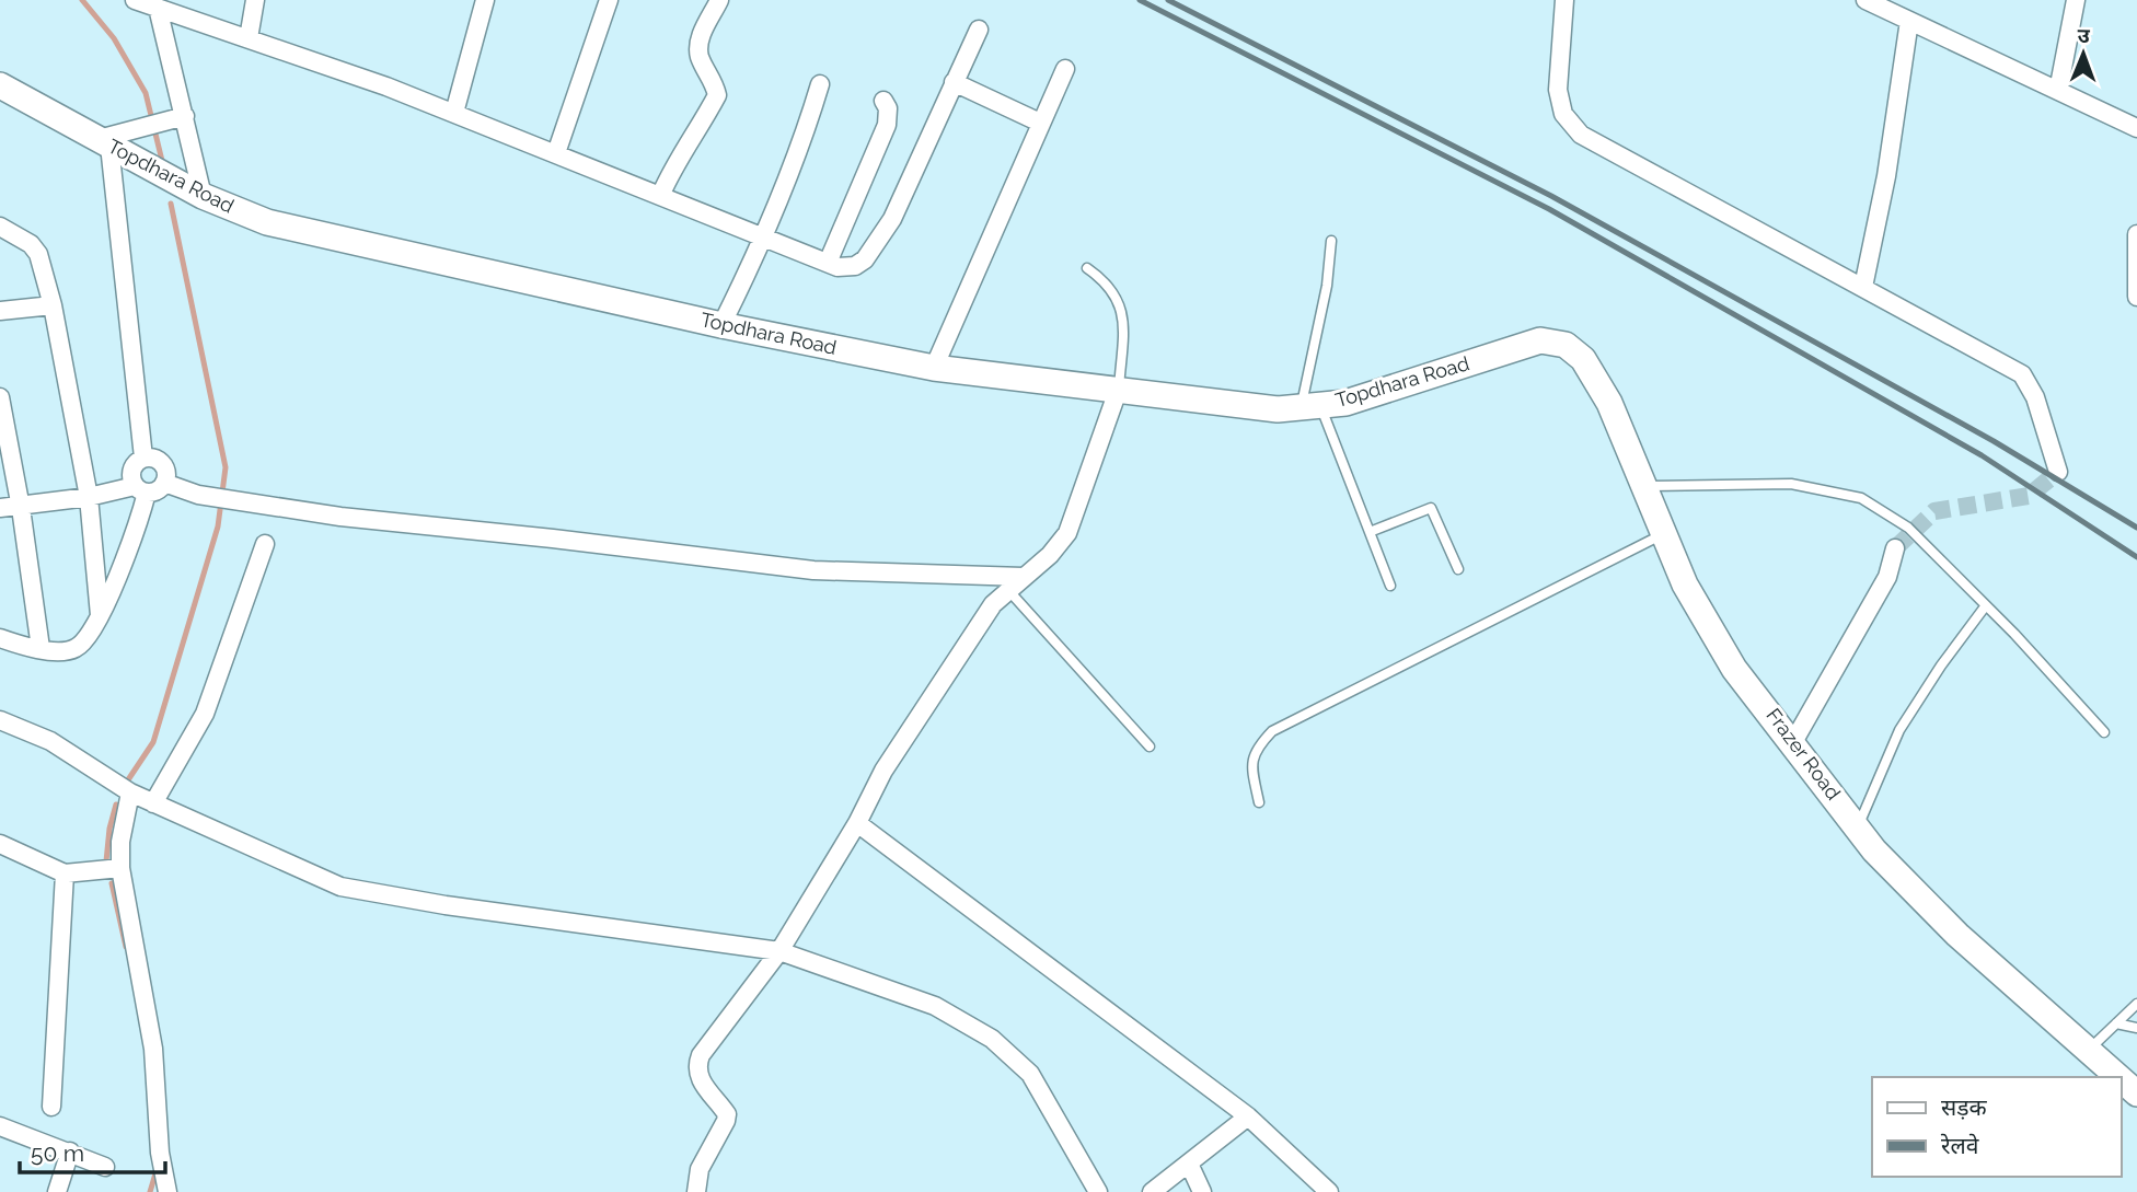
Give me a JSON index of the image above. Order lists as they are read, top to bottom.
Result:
{
  "streets": {
    "street": ["Topdhara Road", "Frazer Road"]
  },
  "crossings": [
    ["Topdhara Road", "Frazer Road"]
  ],
  "legend": ["सड़क", "रेलवे"],
  "scale_bar": "50 m",
  "north": "top"
}
